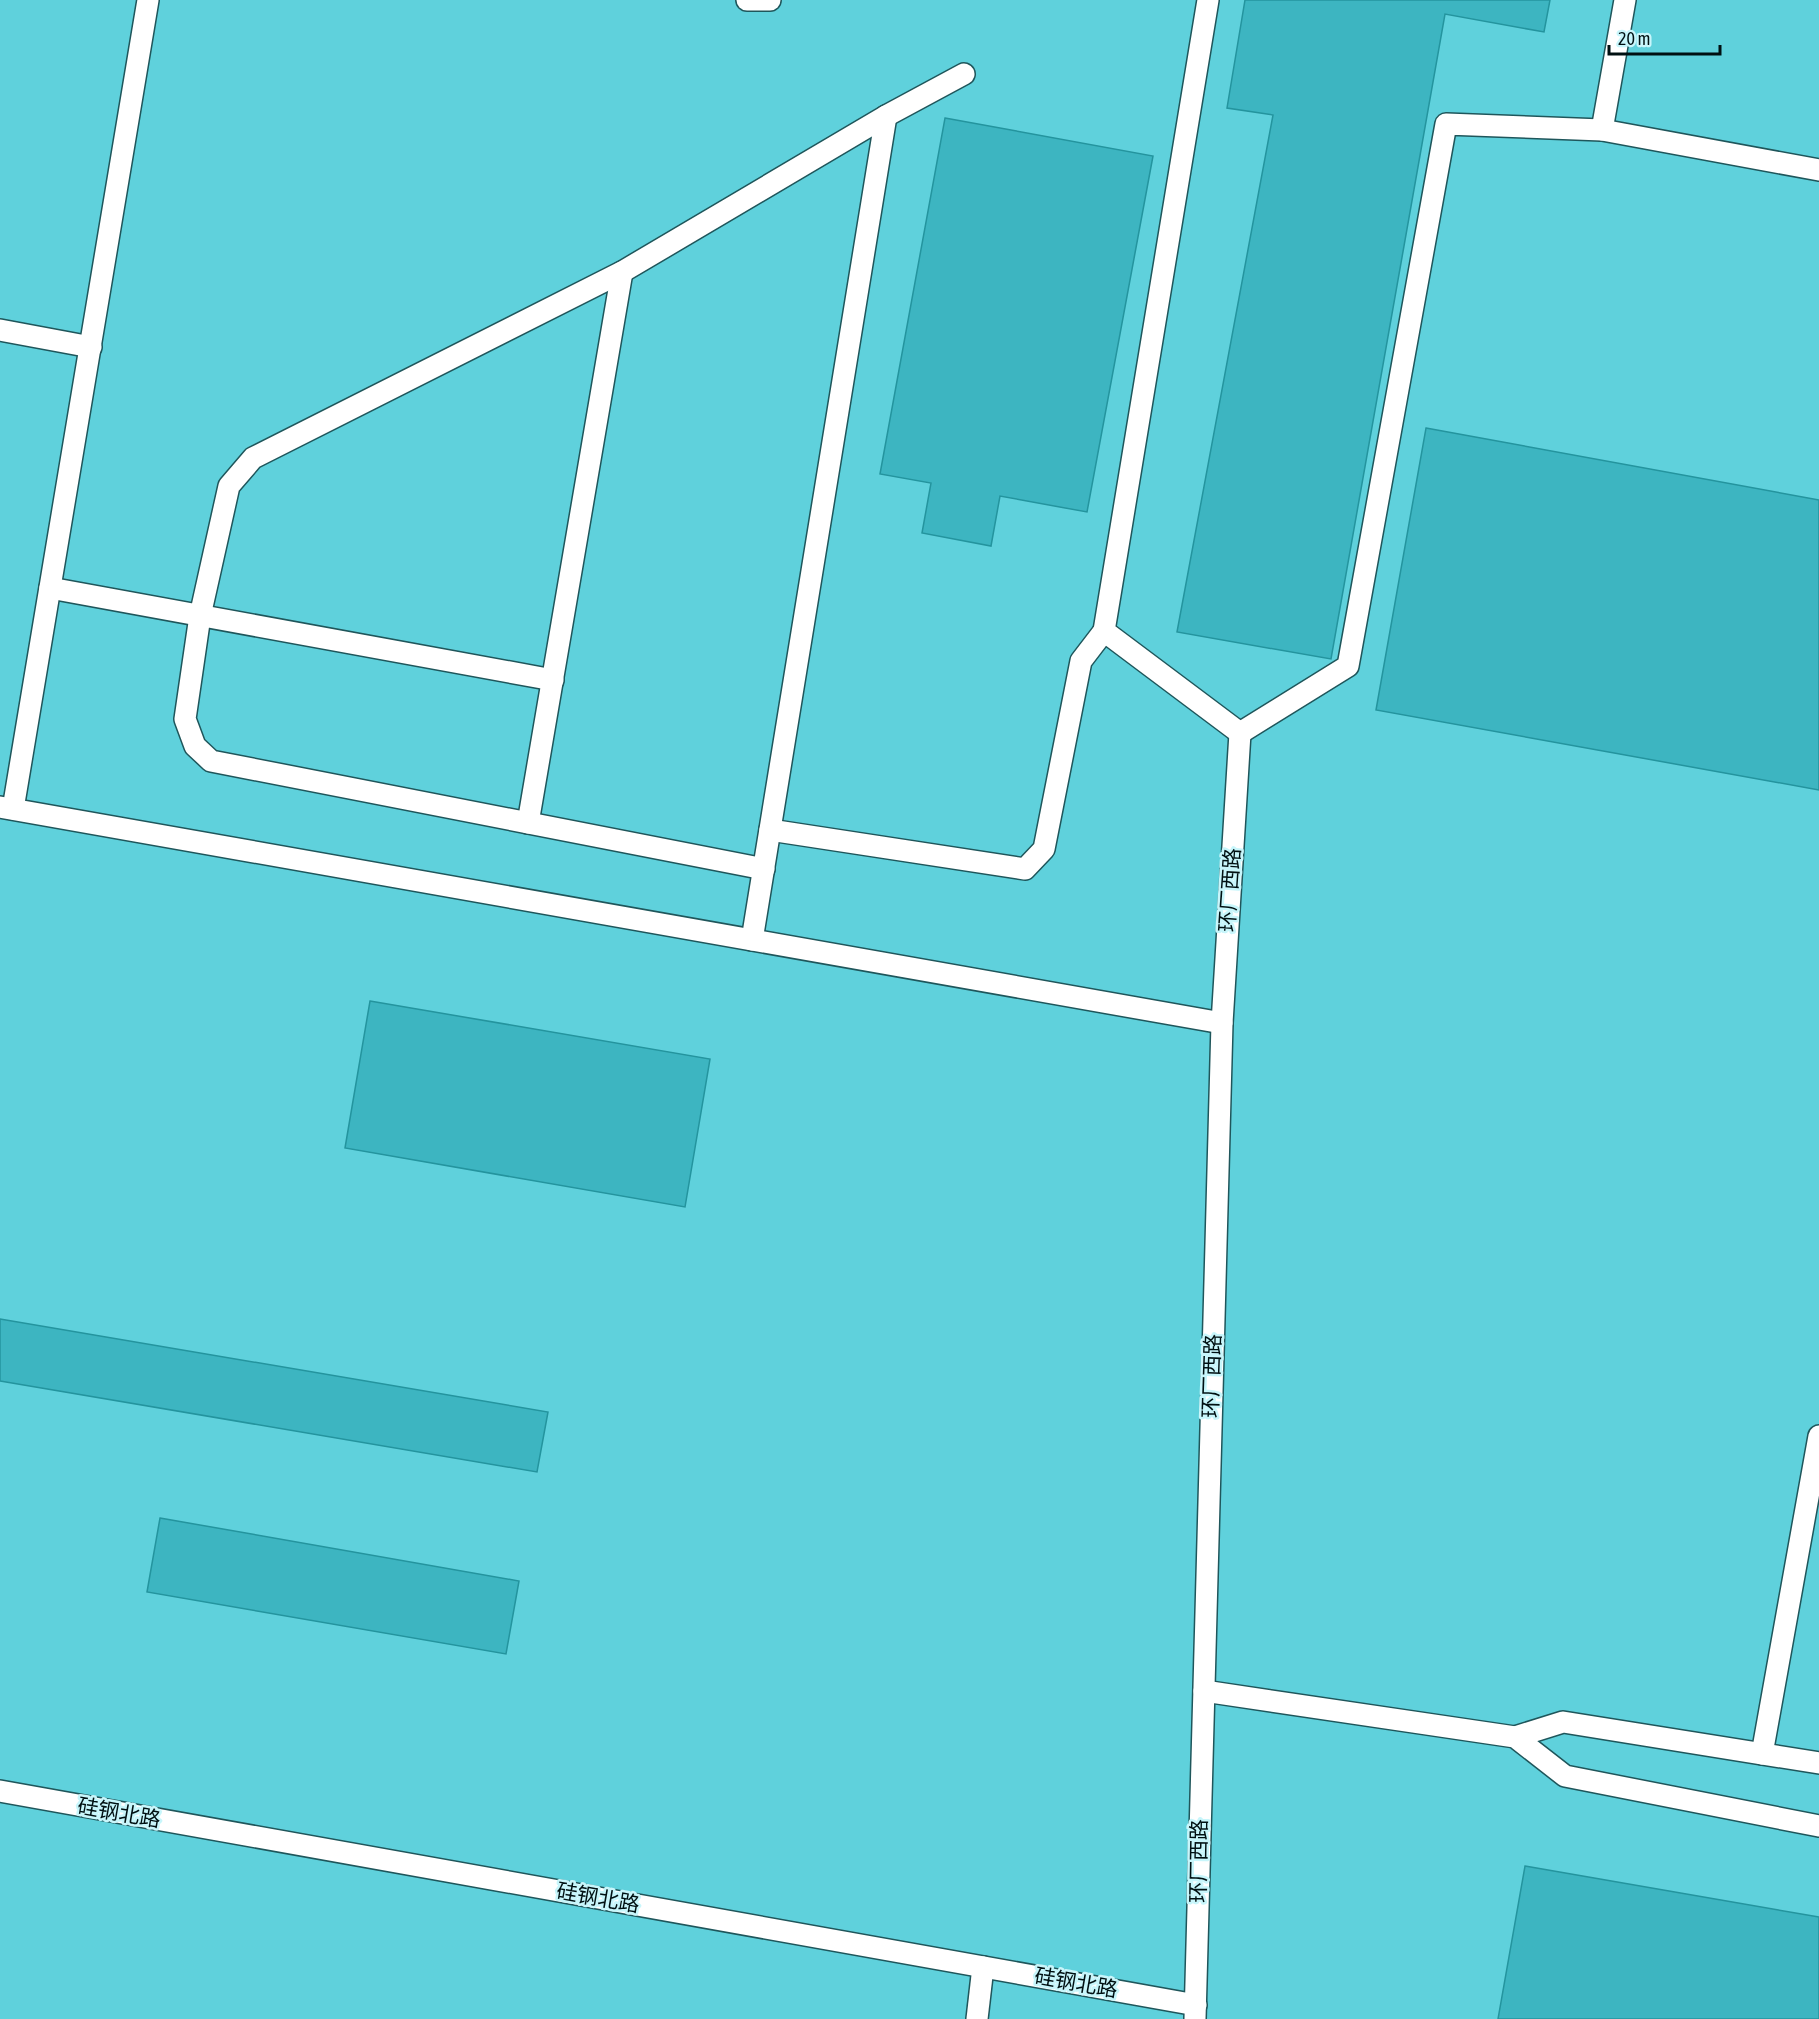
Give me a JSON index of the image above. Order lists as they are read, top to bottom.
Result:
{
  "streets": {
    "lane": ["环厂西路", "硅钢北路"]
  },
  "crossings": [
    ["环厂西路", "硅钢北路"]
  ],
  "scale_bar": "20 m"
}
